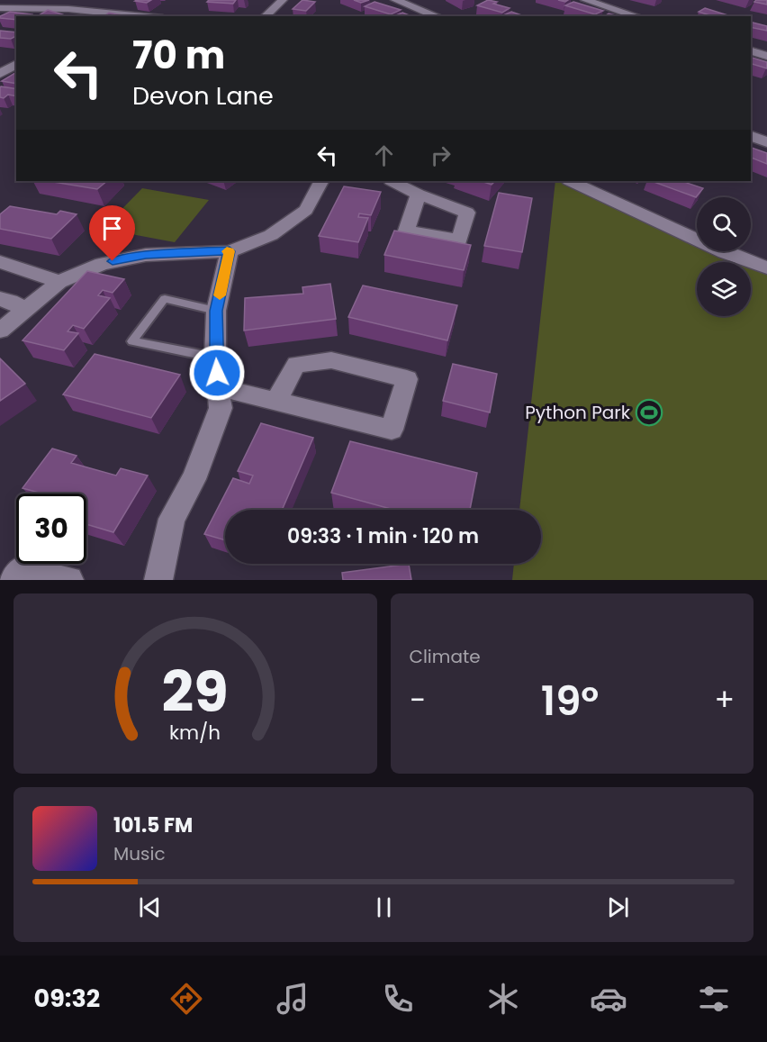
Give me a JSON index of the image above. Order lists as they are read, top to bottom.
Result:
{
  "places": {
    "sports": ["Python Park"]
  },
  "page": {
    "turn": ["70 m", "Devon Lane"],
    "limit": "30",
    "trip": "09:33 · 1 min · 120 m",
    "tile": "Climate",
    "heat": ["−", "19°", "+"],
    "song": ["101.5 FM", "Music"],
    "tabs": "09:32",
    "gauge": ["29", "km/h"]
  }
}
